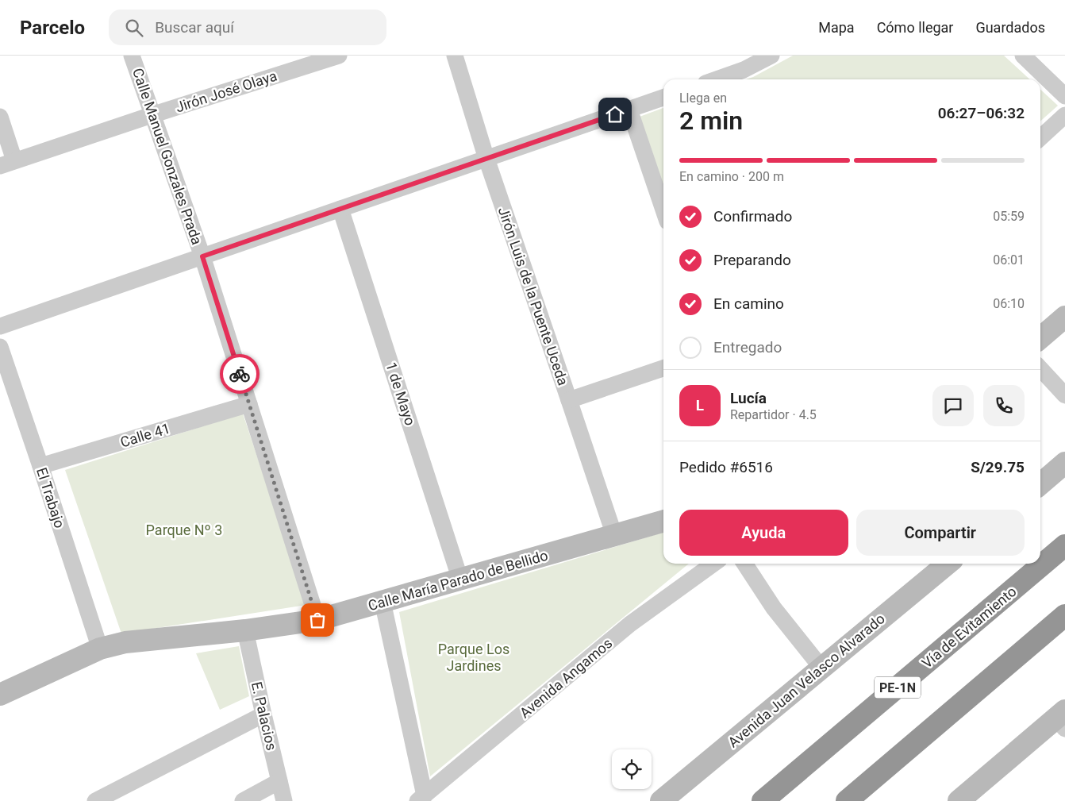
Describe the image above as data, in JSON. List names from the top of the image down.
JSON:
{
  "streets": {
    "highway": ["Vía de Evitamiento", "PE-1N"],
    "street": [
      "Jirón José Olaya",
      "Calle Manuel Gonzales Prada",
      "Jirón Luis de la Puente Uceda",
      "1 de Mayo",
      "Calle 41",
      "El Trabajo",
      "Calle María Parado de Bellido",
      "Avenida Angamos",
      "Avenida Juan Velasco Alvarado",
      "E. Palacios"
    ]
  },
  "crossings": [
    ["Jirón José Olaya", "Calle Manuel Gonzales Prada"],
    ["Calle Manuel Gonzales Prada", "Calle 41"],
    ["Calle Manuel Gonzales Prada", "Calle María Parado de Bellido"],
    ["Jirón Luis de la Puente Uceda", "Calle María Parado de Bellido"],
    ["1 de Mayo", "Calle María Parado de Bellido"],
    ["Calle 41", "El Trabajo"],
    ["El Trabajo", "Calle María Parado de Bellido"],
    ["Calle María Parado de Bellido", "E. Palacios"]
  ],
  "parks": ["Parque Nº 3", "Parque Los Jardines"],
  "page": {
    "header": "Parcelo",
    "search": "Buscar aquí",
    "nav": ["Mapa", "Cómo llegar", "Guardados"],
    "heading": ["2 min", "Llega en", "06:27–06:32"],
    "panel": [
      "Lucía",
      "Repartidor · 4.5",
      "Pedido #6516",
      "S/29.75"
    ],
    "bar": "En camino · 200 m",
    "list": [
      ["Confirmado", "05:59"],
      ["Preparando", "06:01"],
      ["En camino", "06:10"],
      "Entregado"
    ],
    "round": "L",
    "buttons": ["Ayuda", "Compartir"]
  }
}
